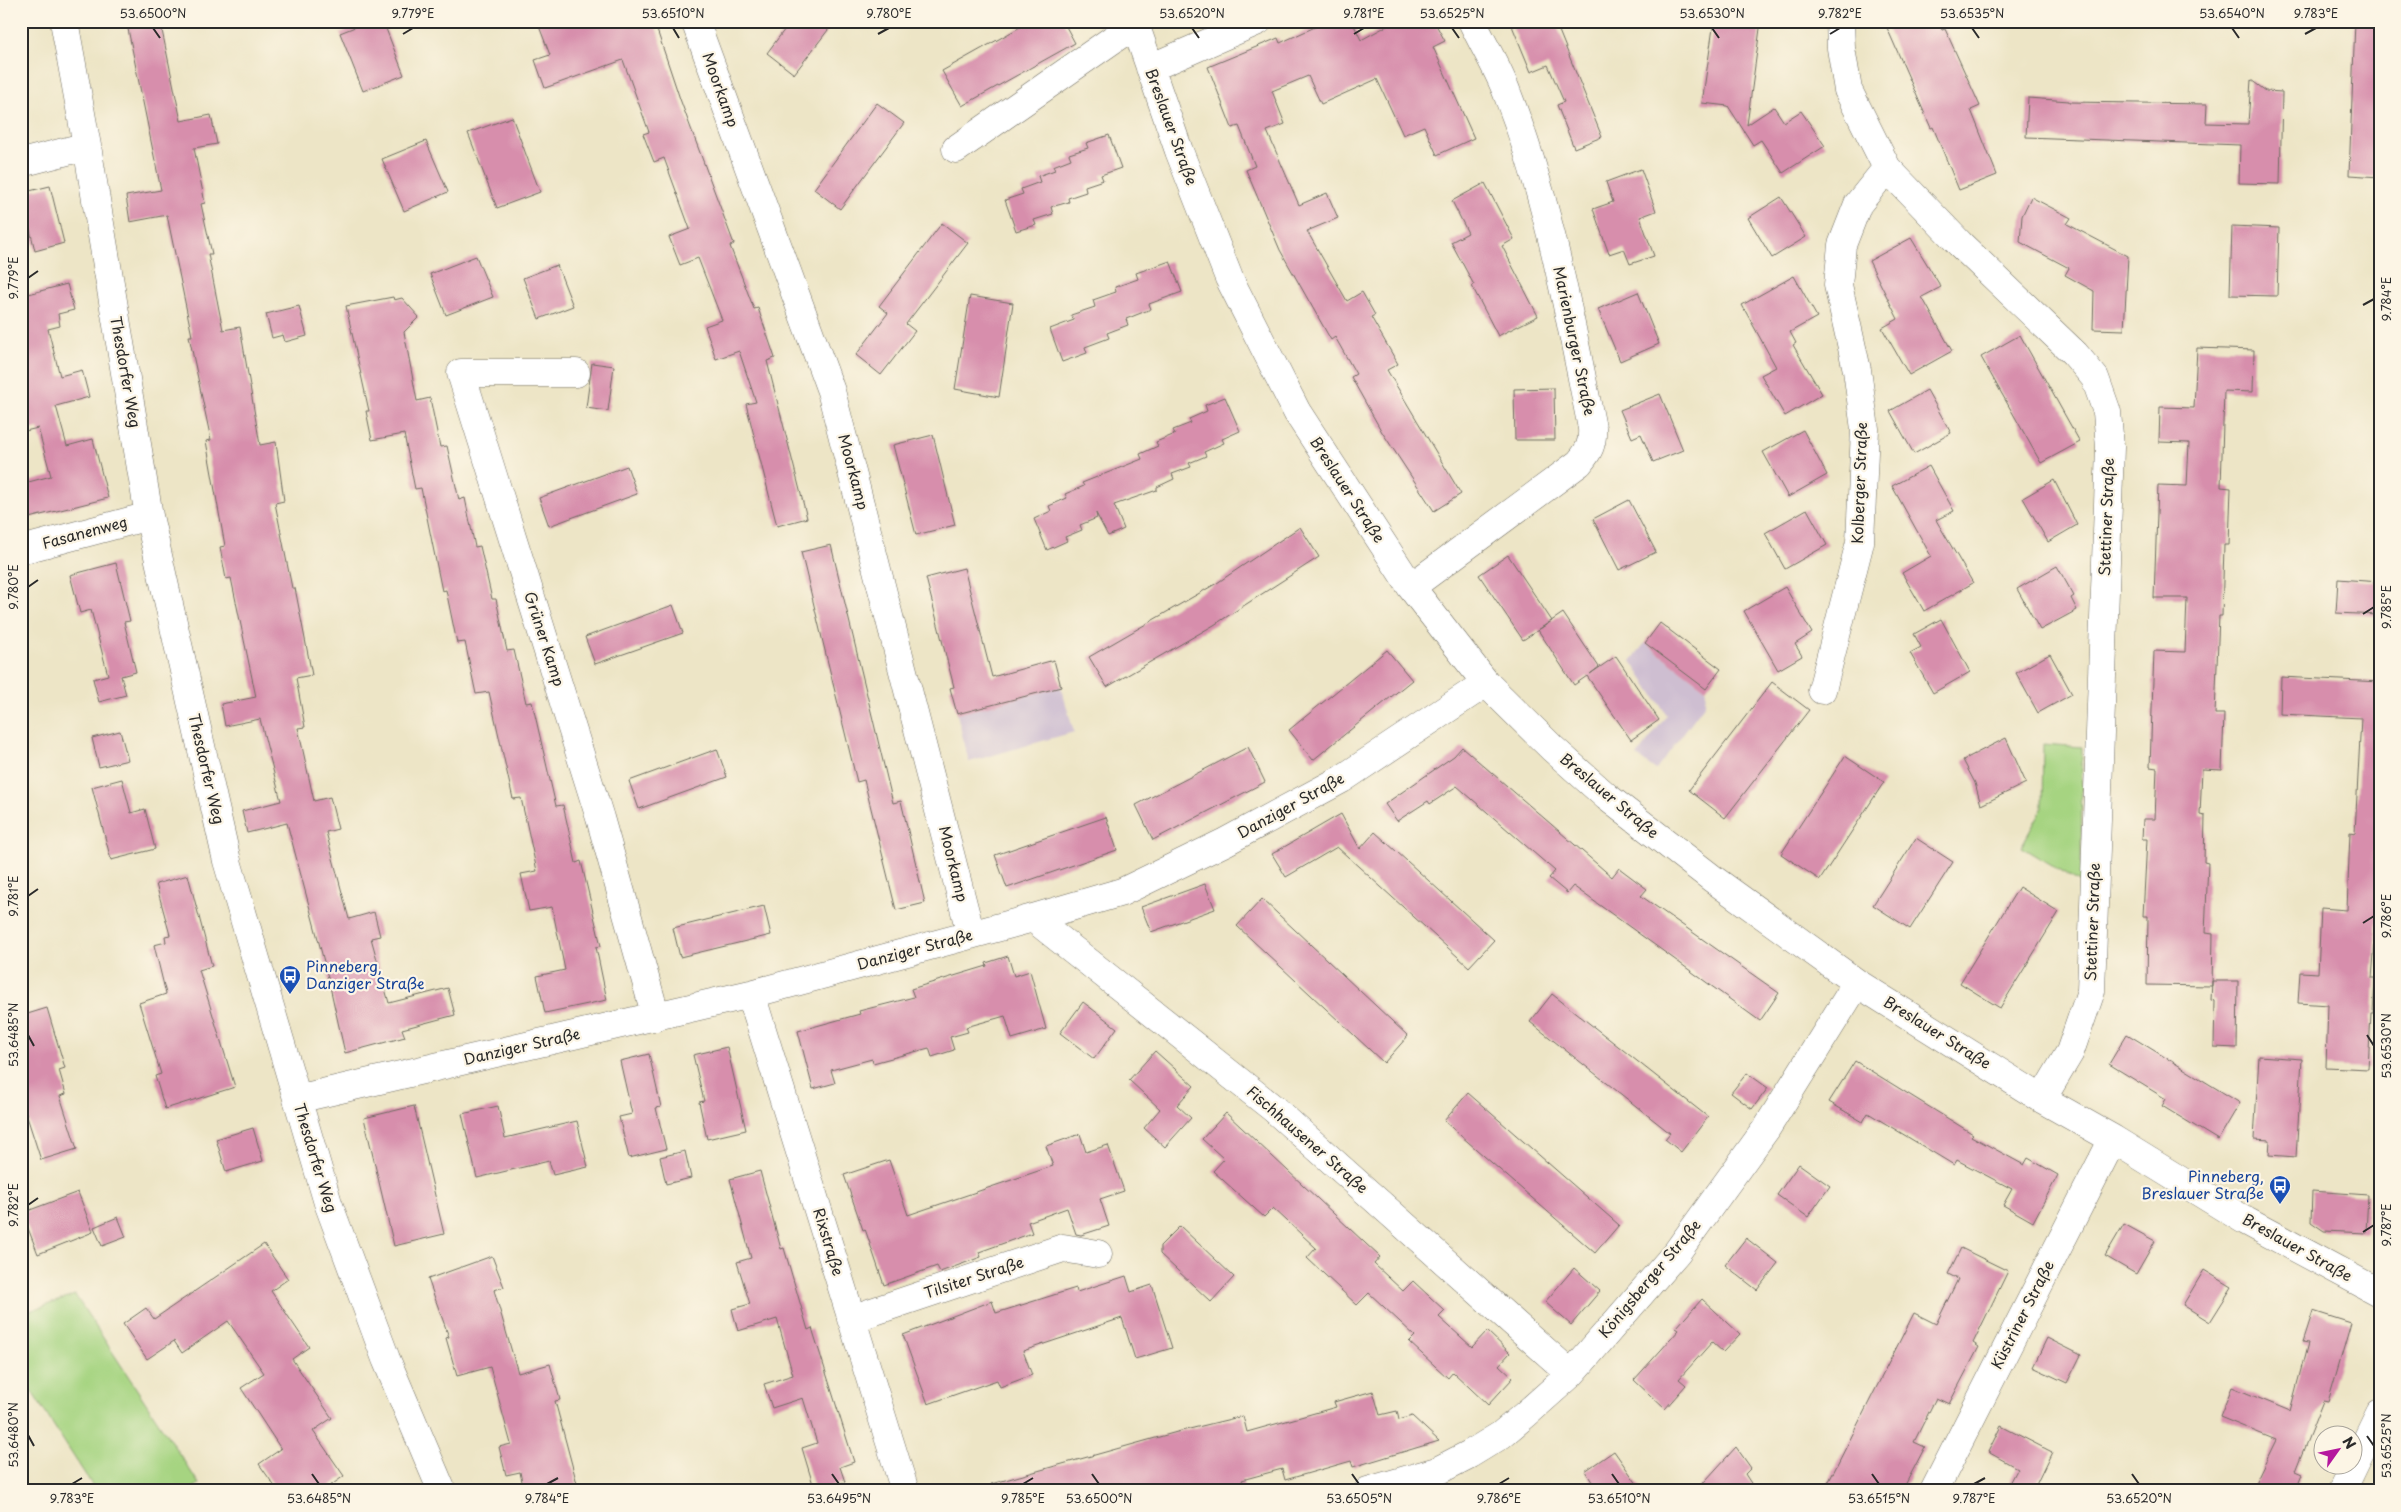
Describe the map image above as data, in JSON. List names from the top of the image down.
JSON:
{
  "streets": {
    "street": [
      "Moorkamp",
      "Breslauer Straße",
      "Marienburger Straße",
      "Thesdorfer Weg",
      "Kolberger Straße",
      "Stettiner Straße",
      "Fasanenweg",
      "Grüner Kamp",
      "Danziger Straße",
      "Fischhausener Straße",
      "Rixstraße",
      "Tilsiter Straße",
      "Königsberger Straße",
      "Küstriner Straße"
    ]
  },
  "crossings": [
    ["Moorkamp", "Danziger Straße"],
    ["Breslauer Straße", "Marienburger Straße"],
    ["Breslauer Straße", "Stettiner Straße"],
    ["Breslauer Straße", "Danziger Straße"],
    ["Breslauer Straße", "Königsberger Straße"],
    ["Breslauer Straße", "Küstriner Straße"],
    ["Thesdorfer Weg", "Fasanenweg"],
    ["Thesdorfer Weg", "Danziger Straße"],
    ["Kolberger Straße", "Stettiner Straße"],
    ["Grüner Kamp", "Danziger Straße"],
    ["Danziger Straße", "Fischhausener Straße"],
    ["Danziger Straße", "Rixstraße"],
    ["Fischhausener Straße", "Königsberger Straße"],
    ["Rixstraße", "Tilsiter Straße"]
  ],
  "places": {
    "bus stop": ["Pinneberg, Danziger Straße", "Pinneberg, Breslauer Straße"]
  },
  "north": "top right",
  "coordinates": [
    "53.6500°N",
    "9.779°E",
    "53.6510°N",
    "9.780°E",
    "53.6520°N",
    "9.781°E",
    "53.6525°N",
    "53.6530°N",
    "9.782°E",
    "53.6535°N",
    "53.6540°N",
    "9.783°E",
    "9.784°E",
    "9.785°E",
    "9.786°E",
    "53.6485°N",
    "9.787°E",
    "53.6480°N",
    "53.6495°N",
    "53.6505°N",
    "53.6515°N"
  ]
}
